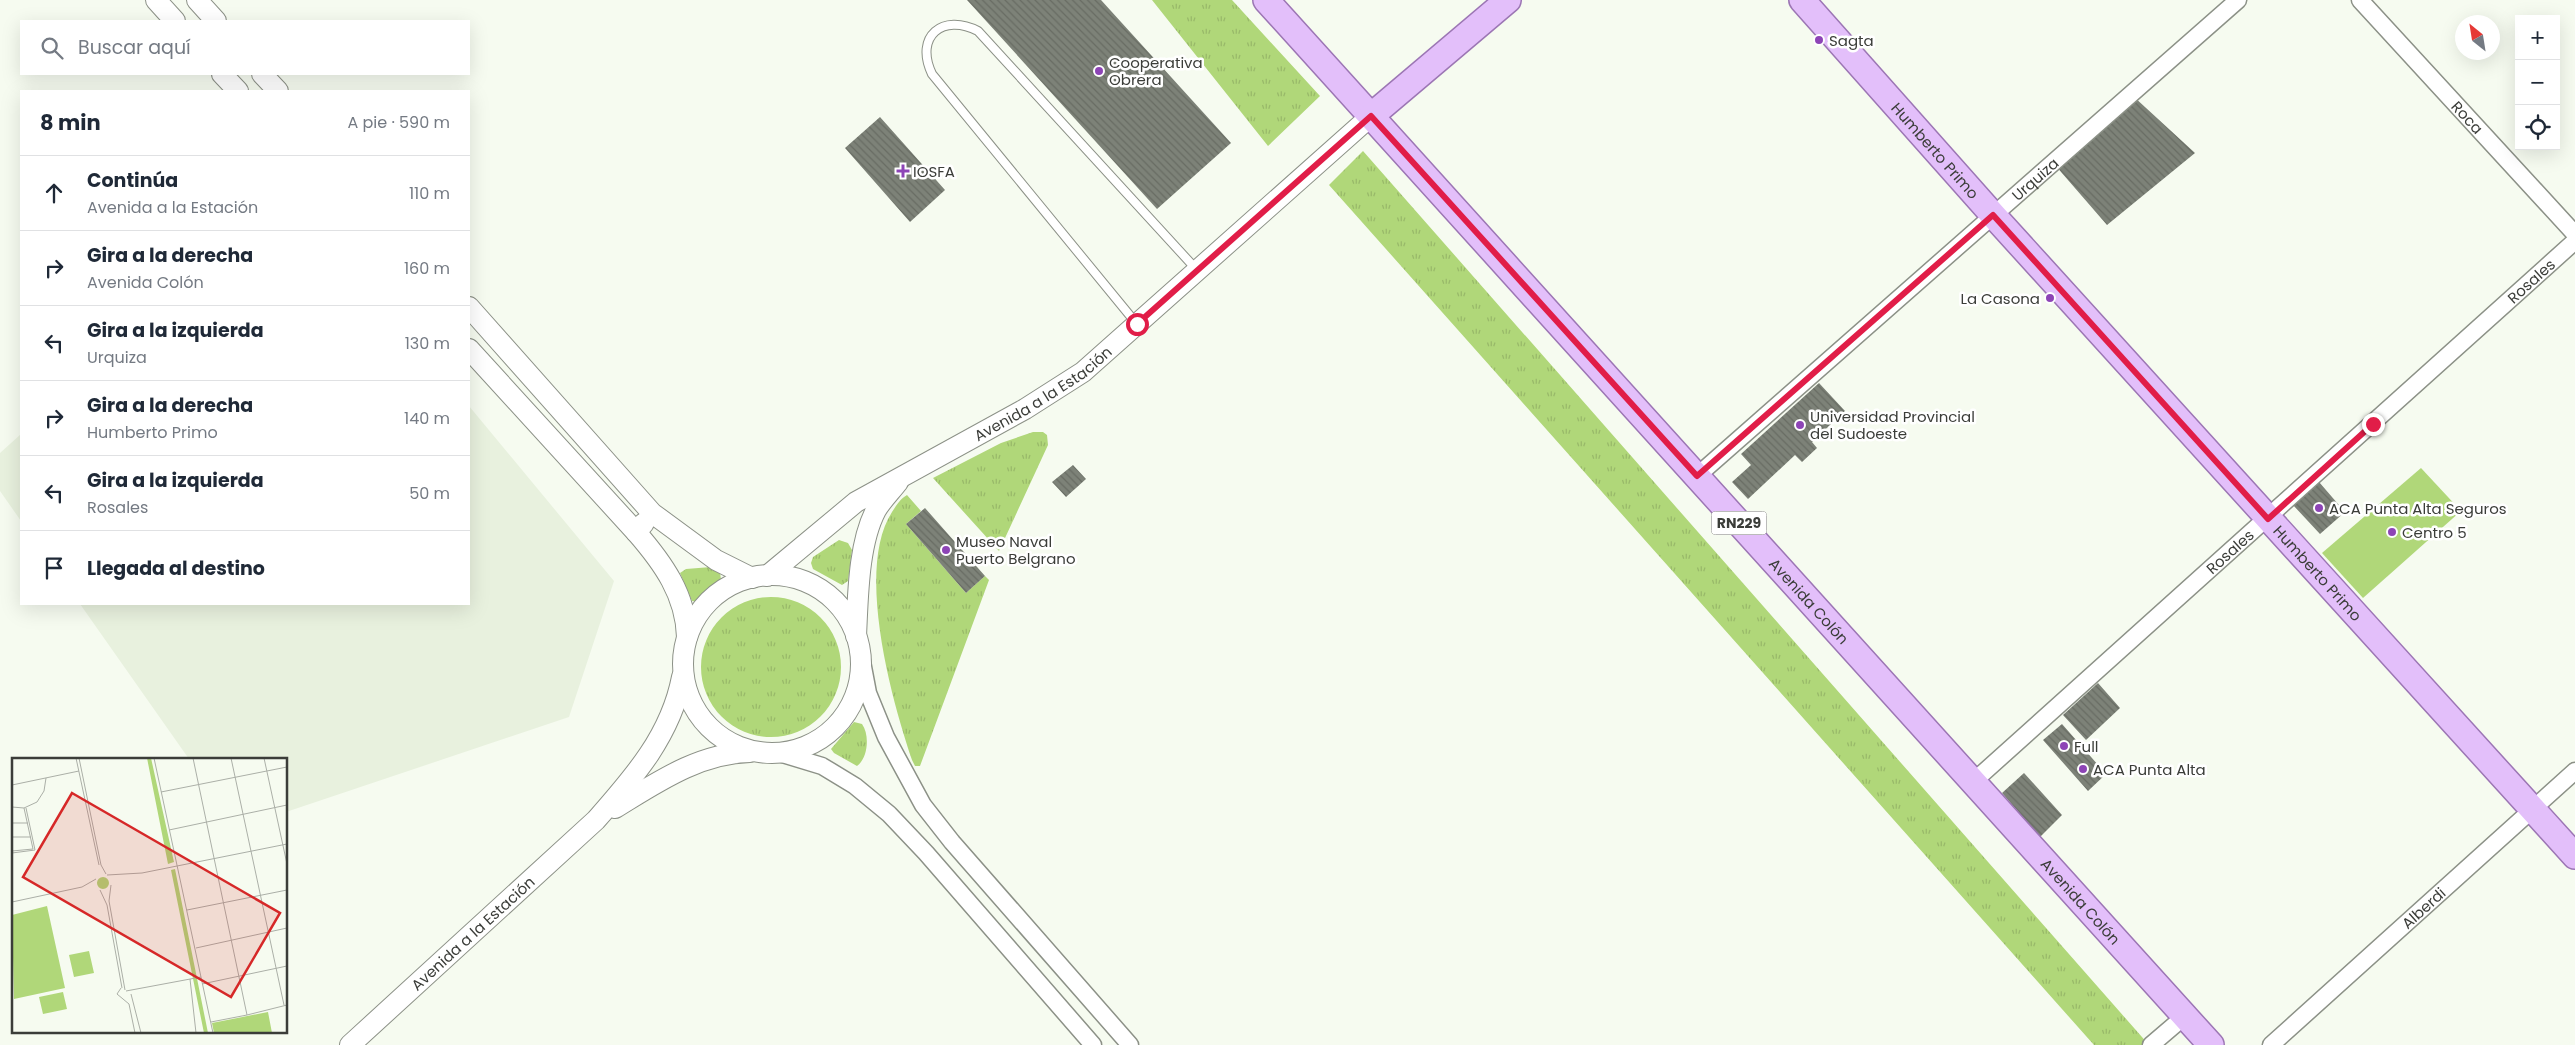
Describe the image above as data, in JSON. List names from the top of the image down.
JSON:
{
  "streets": {
    "main road": ["Humberto Primo", "RN229", "Avenida Colón"],
    "street": [
      "Roca",
      "Urquiza",
      "Rosales",
      "Avenida a la Estación",
      "Alberdi"
    ]
  },
  "crossings": [
    ["Humberto Primo", "Urquiza"],
    ["Humberto Primo", "Rosales"],
    ["Humberto Primo", "Alberdi"],
    ["Urquiza", "Avenida Colón"],
    ["Rosales", "Avenida Colón"],
    ["Avenida a la Estación", "Avenida Colón"]
  ],
  "places": {
    "other": [
      "Sagta",
      "Cooperativa Obrera",
      "La Casona",
      "Universidad Provincial del Sudoeste",
      "ACA Punta Alta Seguros",
      "Centro 5",
      "Museo Naval Puerto Belgrano",
      "Full",
      "ACA Punta Alta"
    ],
    "health": ["IOSFA"]
  },
  "north": "top left",
  "page": {
    "map_buttons": ["+", "−"],
    "search": "Buscar aquí",
    "heading": ["8 min", "A pie · 590 m"],
    "list": [
      ["Continúa", "Avenida a la Estación", "110 m"],
      ["Gira a la derecha", "Avenida Colón", "160 m"],
      ["Gira a la izquierda", "Urquiza", "130 m"],
      ["Gira a la derecha", "Humberto Primo", "140 m"],
      ["Gira a la izquierda", "Rosales", "50 m"],
      "Llegada al destino"
    ]
  }
}
